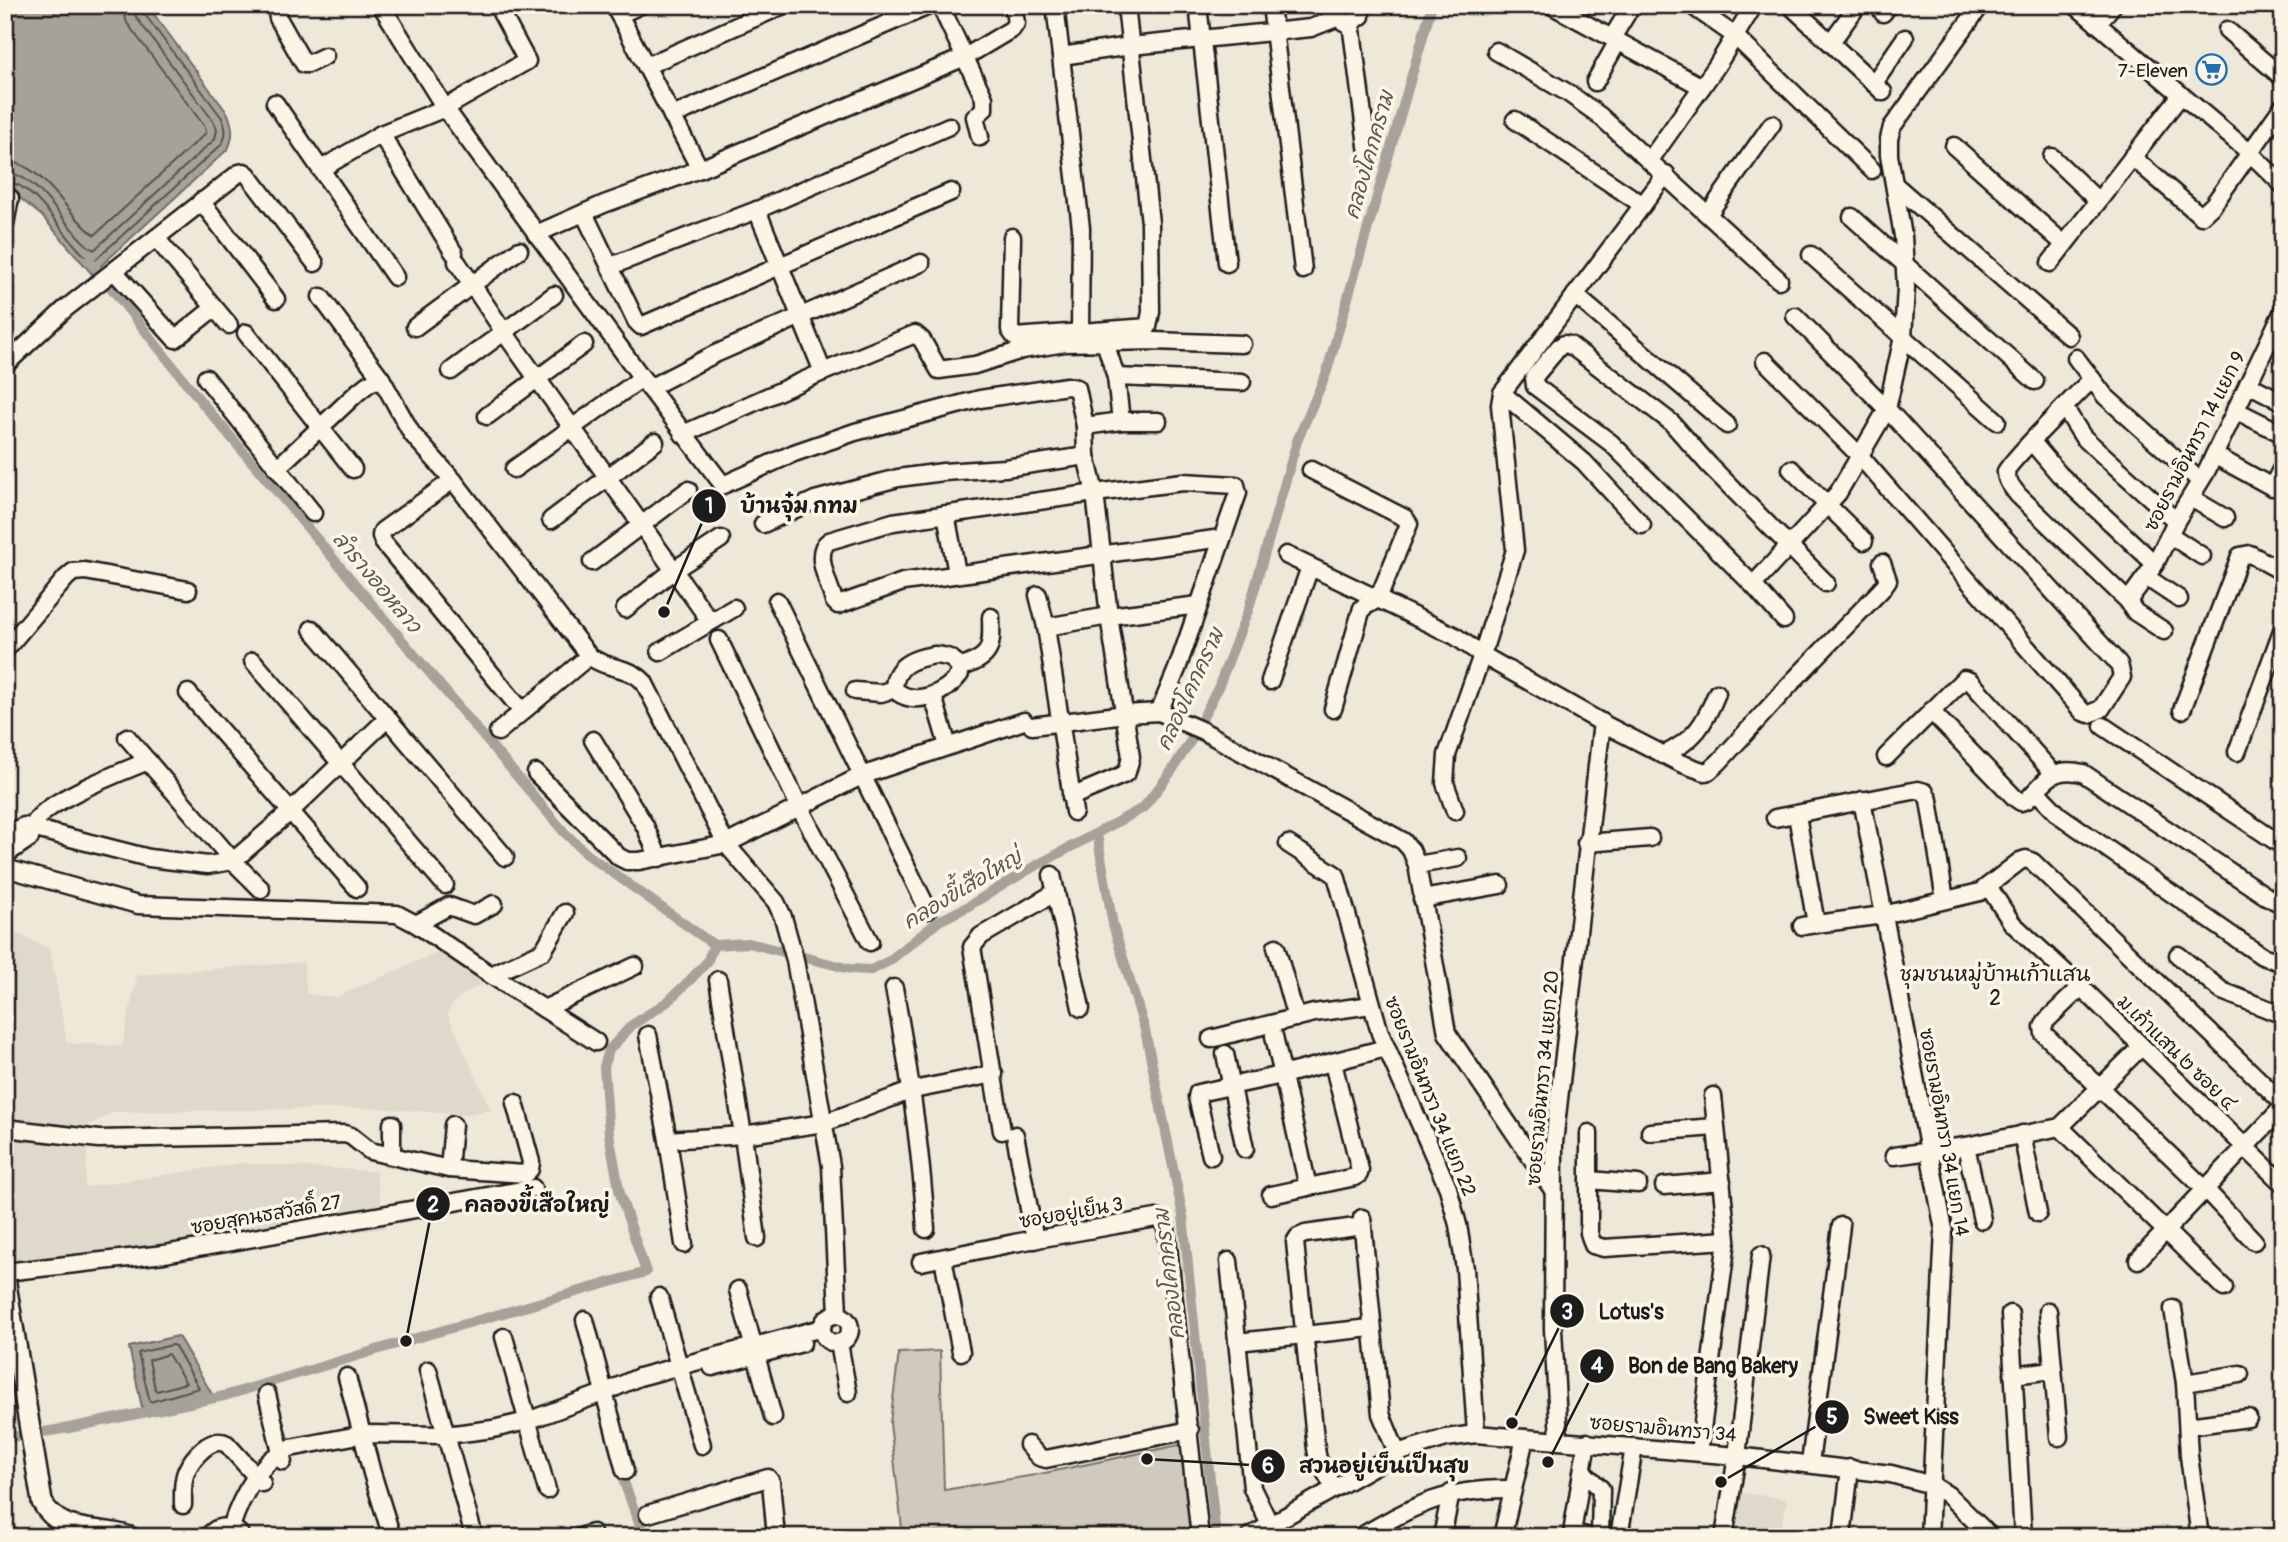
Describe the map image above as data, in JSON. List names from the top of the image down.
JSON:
{
  "streets": {
    "street": [
      "ซอยรามอินทรา 14 แยก 9",
      "ม.เก้าแสน ๒ ซอย ๔",
      "ซอยรามอินทรา 34 แยก 20",
      "ซอยรามอินทรา 34 แยก 22",
      "ซอยรามอินทรา 34 แยก 14",
      "ซอยอยู่เย็น 3",
      "ซอยสุคนธสวัสดิ์ 27",
      "ซอยรามอินทรา 34"
    ]
  },
  "crossings": [
    ["ซอยรามอินทรา 34 แยก 20", "ซอยรามอินทรา 34"],
    ["ซอยรามอินทรา 34 แยก 22", "ซอยรามอินทรา 34"],
    ["ซอยรามอินทรา 34 แยก 14", "ซอยรามอินทรา 34"]
  ],
  "districts": ["ชุมชนหมู่บ้านเก้าแสน 2"],
  "water": ["คลองโคกคราม", "ลำรางออหลาว", "คลองขี้เสือใหญ่"],
  "places": {
    "supermarket": ["7-Eleven"],
    "other": [
      "บ้านจุ๋ม กทม",
      "คลองขี้เสือใหญ่",
      "Lotus's",
      "สวนอยู่เย็นเป็นสุข",
      "Bon de Bang Bakery",
      "Sweet Kiss"
    ]
  }
}
